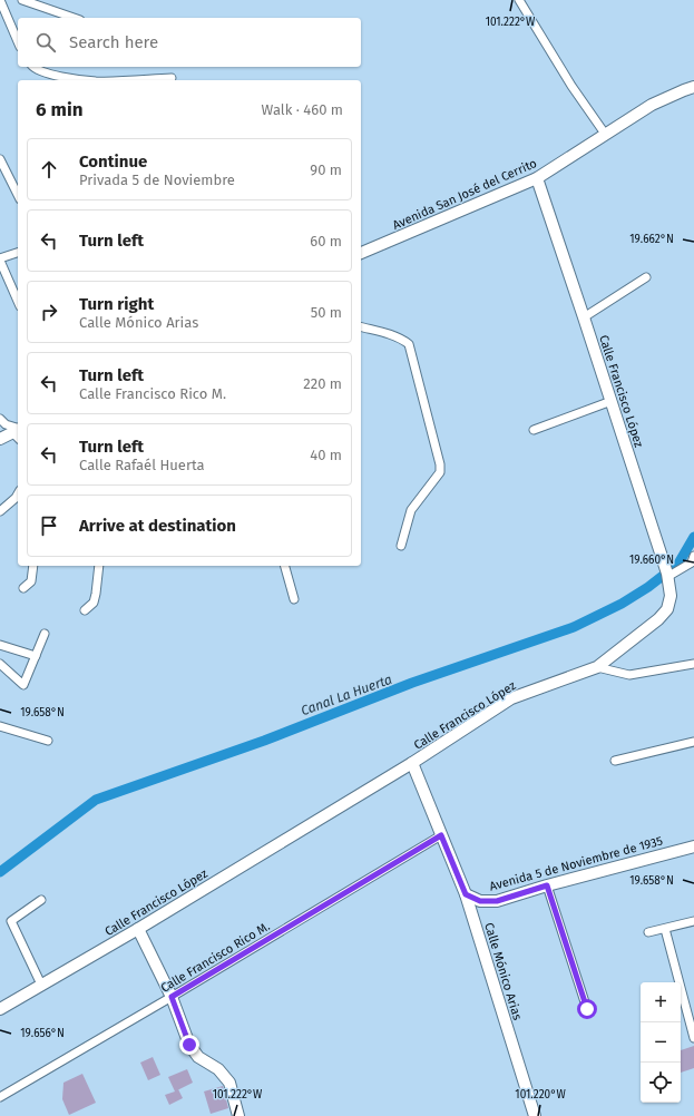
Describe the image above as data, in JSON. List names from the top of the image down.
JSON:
{
  "streets": {
    "street": [
      "Avenida San José del Cerrito",
      "Calle Francisco López",
      "Avenida 5 de Noviembre de 1935",
      "Calle Francisco Rico M.",
      "Calle Mónico Arias"
    ]
  },
  "crossings": [
    ["Avenida San José del Cerrito", "Calle Francisco López"],
    ["Calle Francisco López", "Calle Mónico Arias"],
    ["Avenida 5 de Noviembre de 1935", "Calle Mónico Arias"],
    ["Calle Francisco Rico M.", "Calle Mónico Arias"]
  ],
  "water": ["Canal La Huerta"],
  "page": {
    "search": "Search here",
    "heading": ["6 min", "Walk · 460 m"],
    "list": [
      ["Continue", "Privada 5 de Noviembre", "90 m"],
      ["Turn left", "60 m"],
      ["Turn right", "Calle Mónico Arias", "50 m"],
      ["Turn left", "Calle Francisco Rico M.", "220 m"],
      ["Turn left", "Calle Rafaél Huerta", "40 m"],
      "Arrive at destination"
    ],
    "map_buttons": ["+", "−"]
  },
  "coordinates": [
    "101.222°W",
    "19.662°N",
    "19.660°N",
    "19.658°N",
    "19.656°N",
    "101.220°W"
  ]
}
